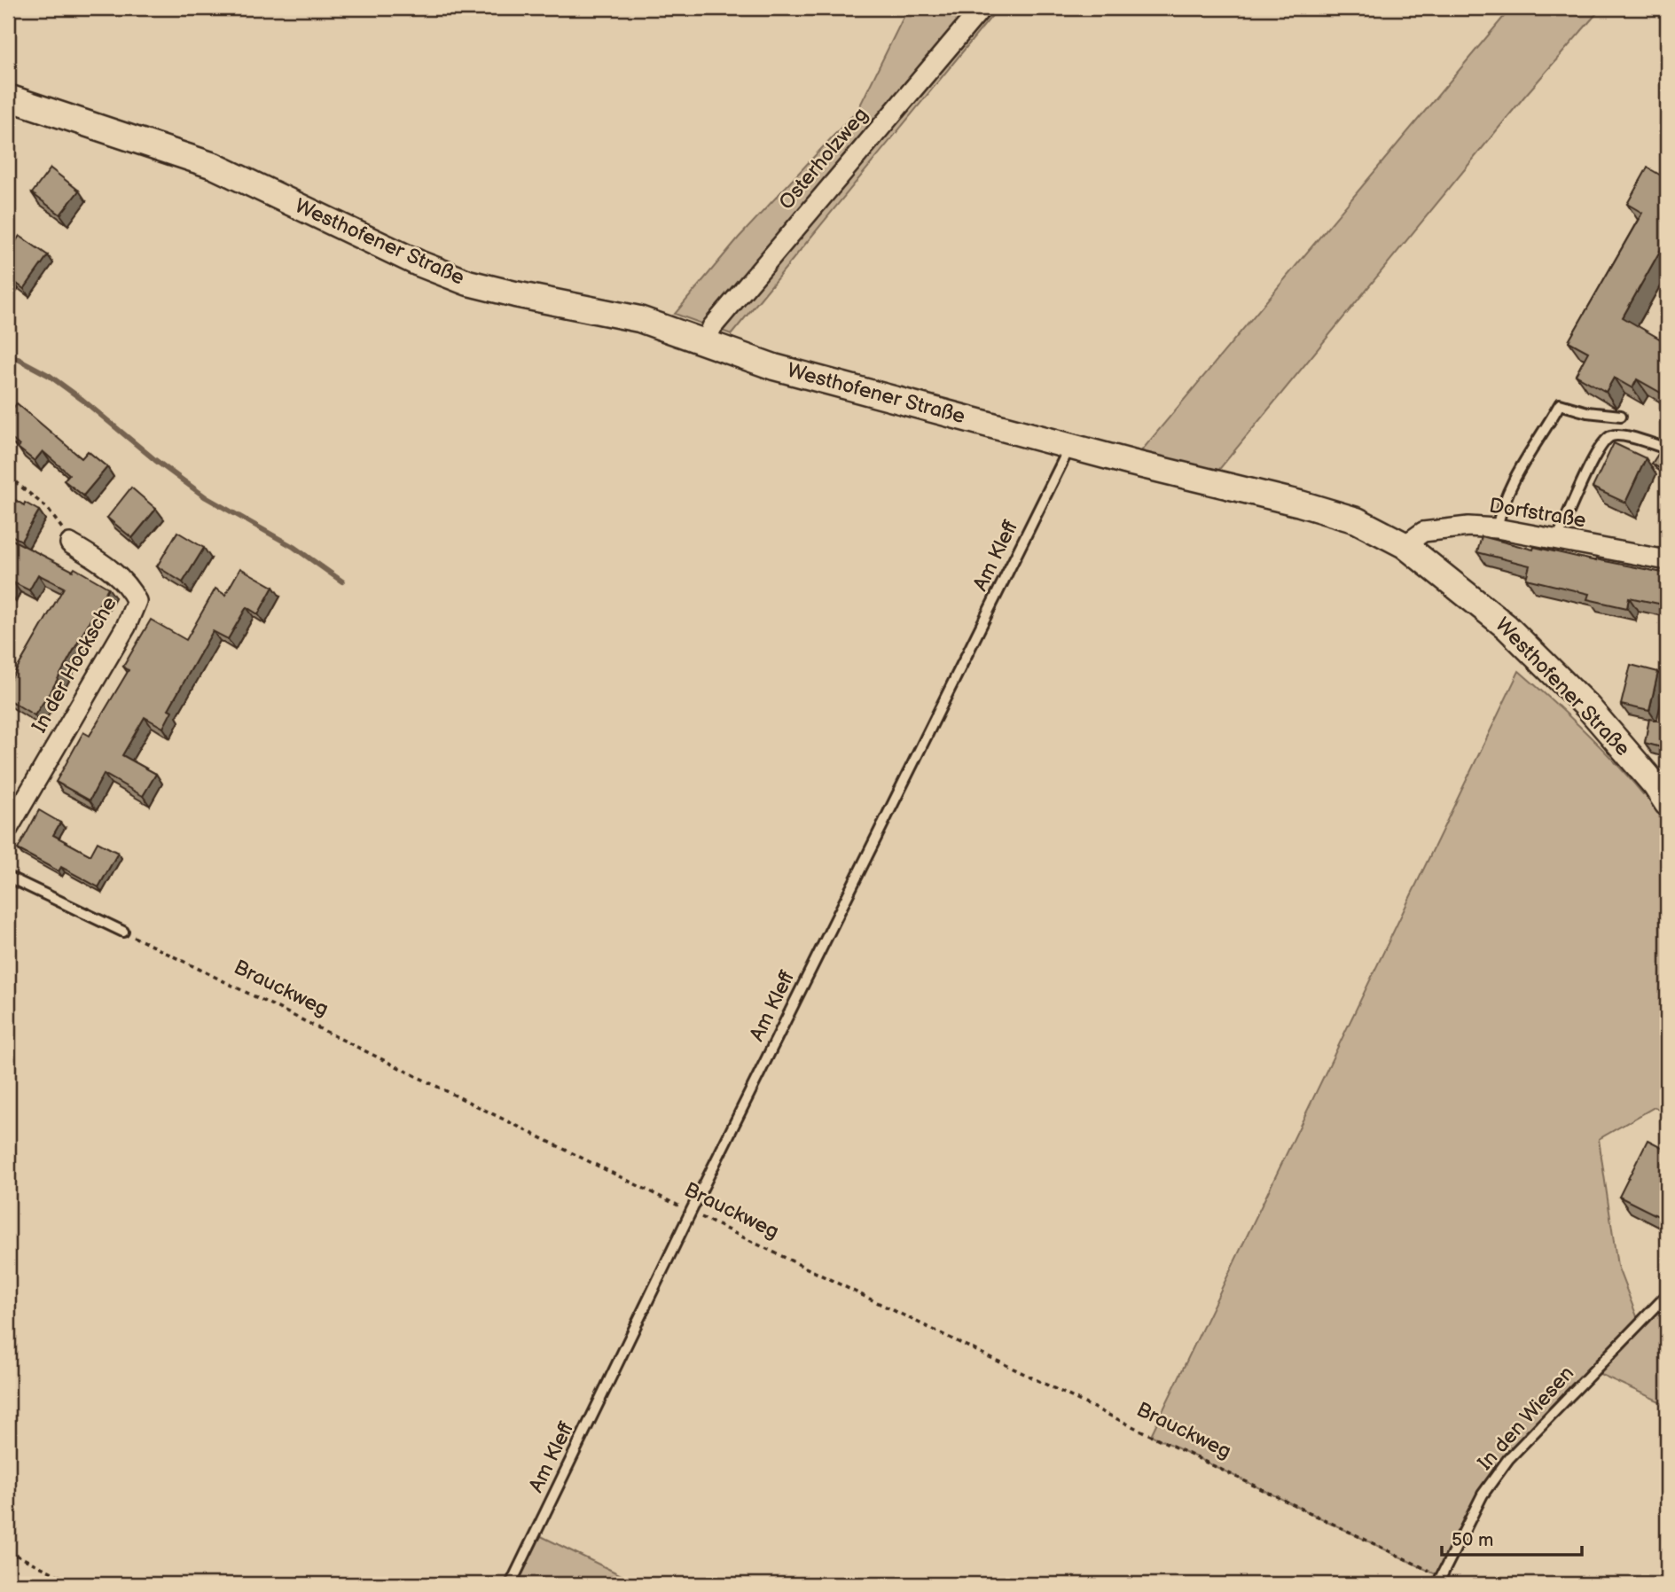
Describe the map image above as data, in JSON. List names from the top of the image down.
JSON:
{
  "streets": {
    "street": [
      "Osterholzweg",
      "Westhofener Straße",
      "Dorfstraße",
      "In der Hocksche"
    ],
    "lane": ["Am Kleff", "In den Wiesen"],
    "path": ["Brauckweg"]
  },
  "crossings": [
    ["Osterholzweg", "Westhofener Straße"],
    ["Westhofener Straße", "Dorfstraße"],
    ["Westhofener Straße", "Am Kleff"],
    ["Am Kleff", "Brauckweg"],
    ["Brauckweg", "In den Wiesen"]
  ],
  "scale_bar": "50 m"
}
